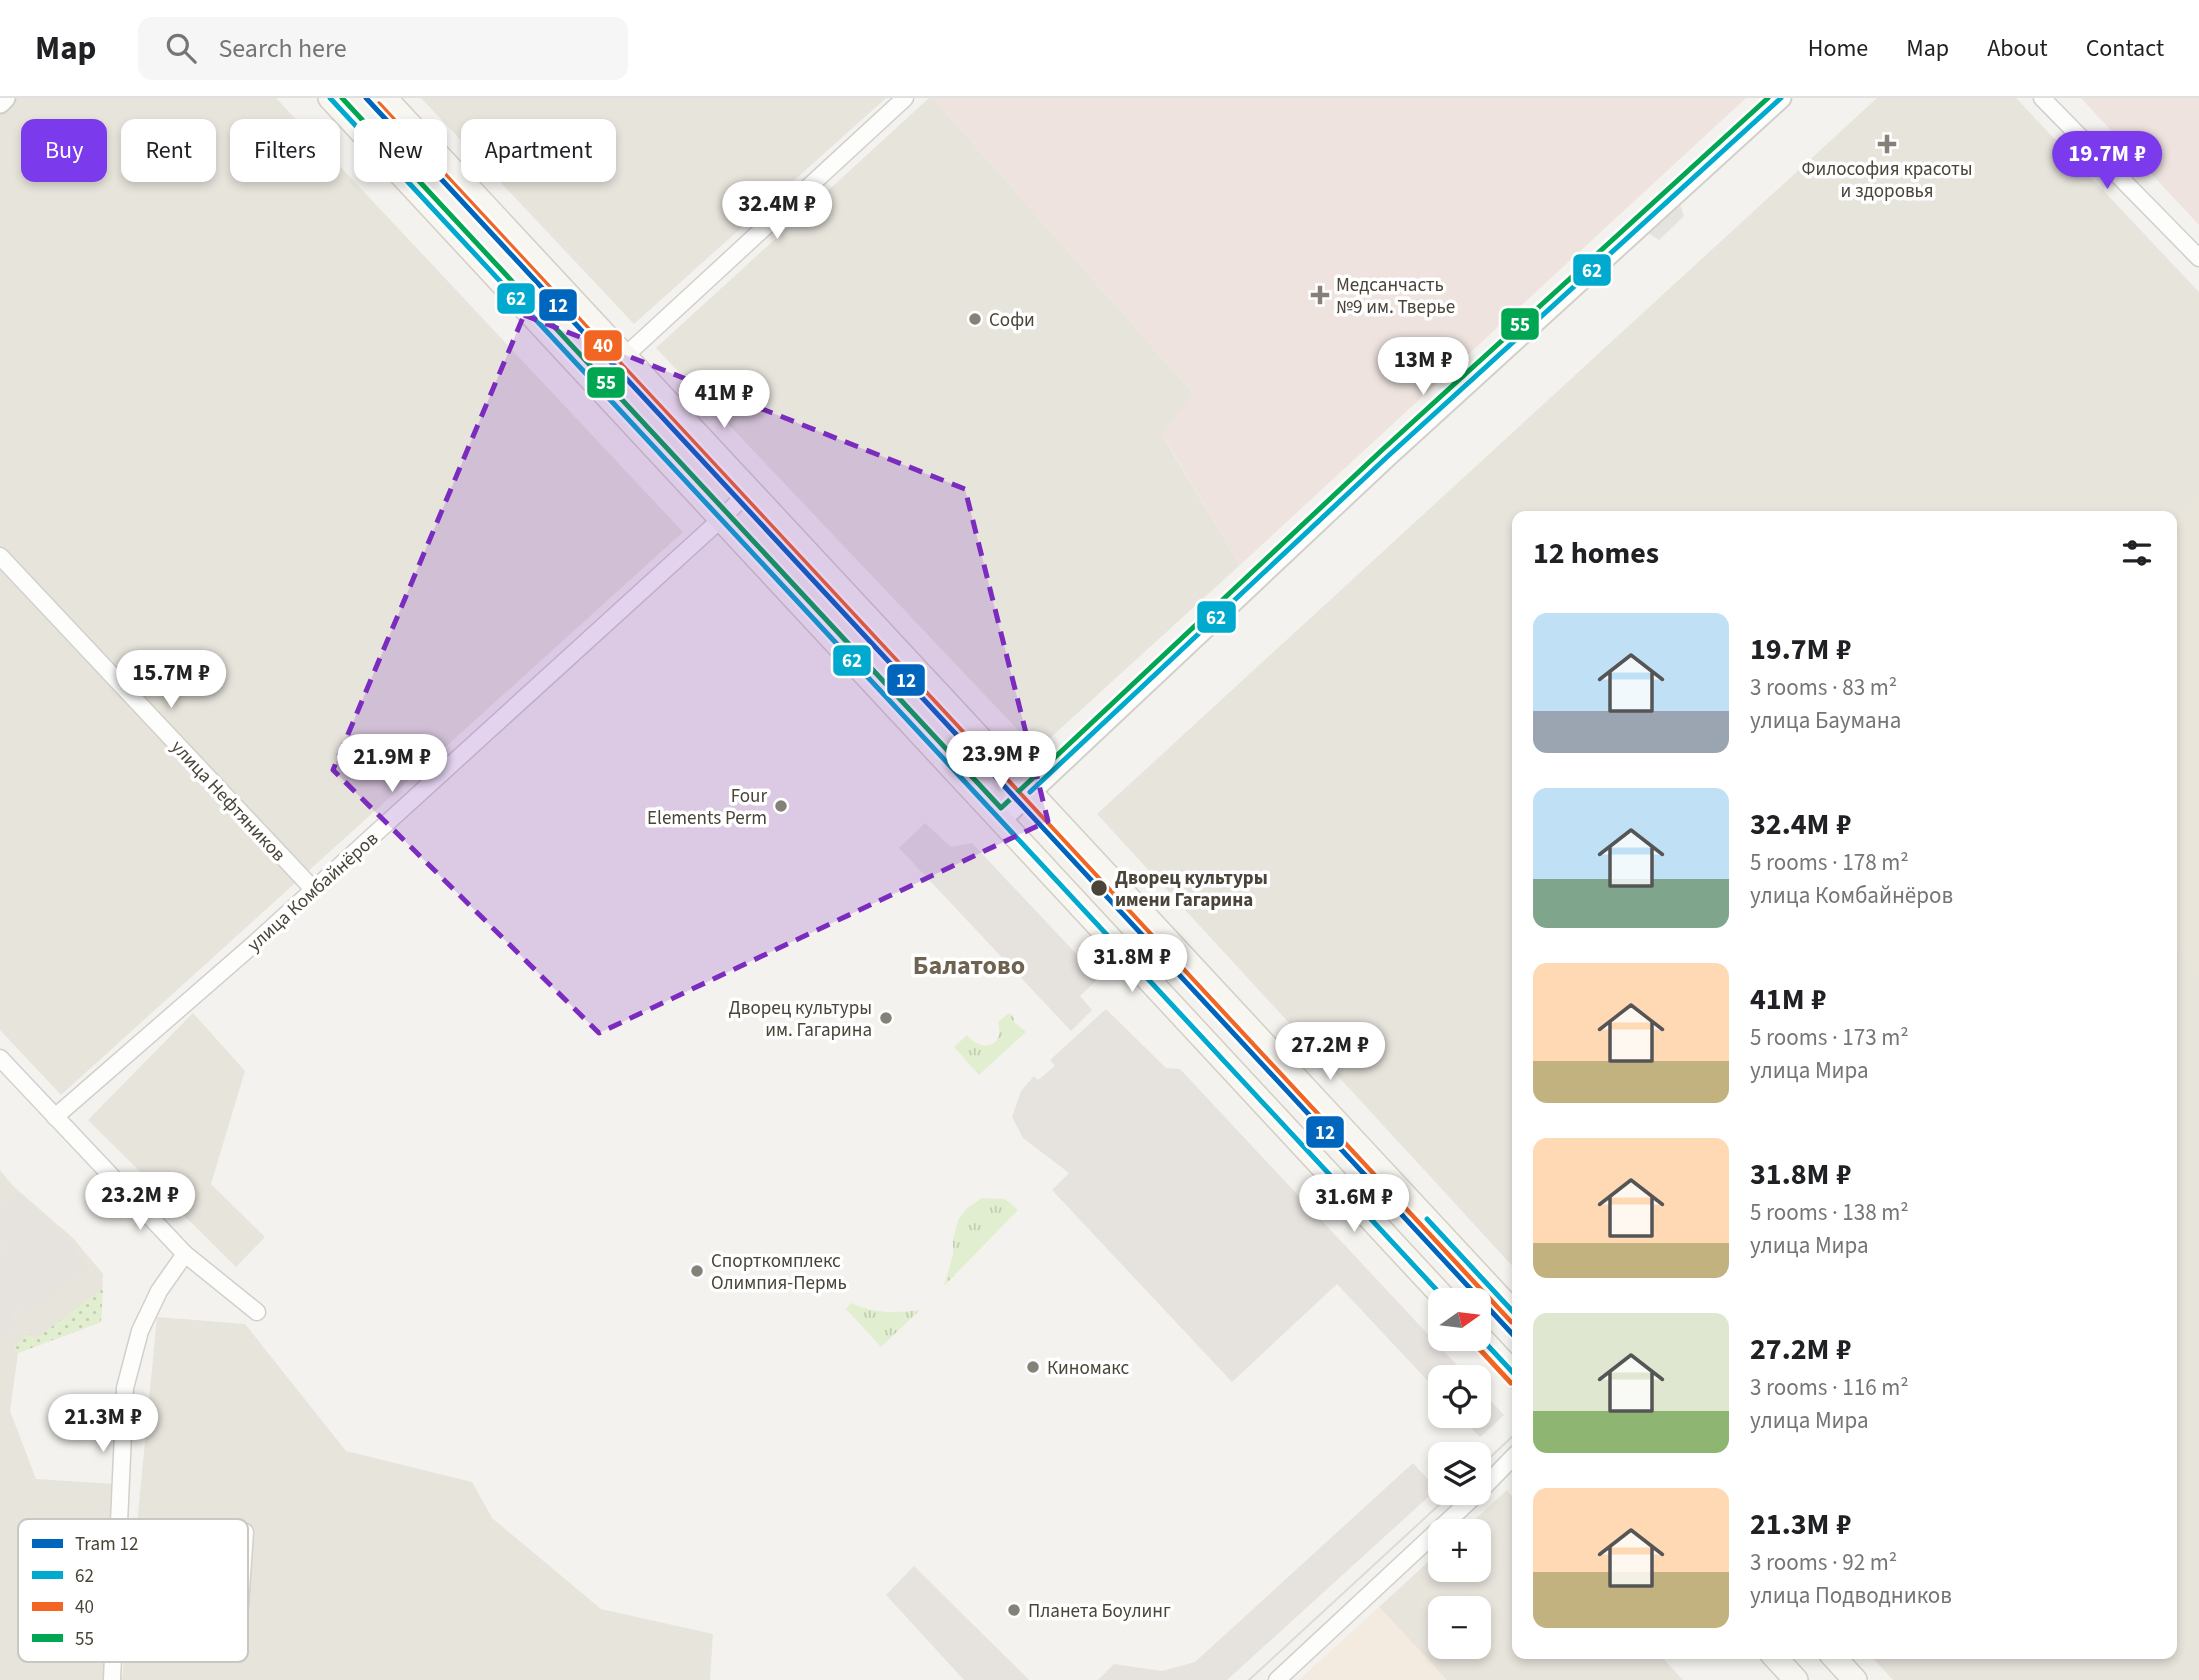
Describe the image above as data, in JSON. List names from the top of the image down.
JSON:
{
  "streets": {
    "street": ["улица Нефтяников", "улица Комбайнёров"]
  },
  "crossings": [
    ["улица Нефтяников", "улица Комбайнёров"]
  ],
  "districts": ["Балатово"],
  "places": {
    "health": ["Философия красоты и здоровья", "Медсанчасть №9 им. Тверье"],
    "other": [
      "Софи",
      "Four Elements Perm",
      "Дворец культуры имени Гагарина",
      "Дворец культуры им. Гагарина",
      "Спорткомплекс Олимпия-Пермь",
      "Киномакс",
      "Планета Боулинг"
    ]
  },
  "lines": [
    "tram line 12",
    "transit line 62",
    "transit line 55",
    "transit line 40"
  ],
  "legend": [
    "Tram 12",
    "62",
    "40",
    "55"
  ],
  "north": "right",
  "page": {
    "header": "Map",
    "search": "Search here",
    "nav": [
      "Home",
      "Map",
      "About",
      "Contact"
    ],
    "chip": [
      "Buy",
      "Rent",
      "Filters",
      "New",
      "Apartment"
    ],
    "price": [
      "19.7M ₽",
      "32.4M ₽",
      "13M ₽",
      "41M ₽",
      "15.7M ₽",
      "23.9M ₽",
      "21.9M ₽",
      "31.8M ₽",
      "27.2M ₽",
      "23.2M ₽",
      "31.6M ₽",
      "21.3M ₽"
    ],
    "heading": "12 homes",
    "list": [
      {
        "name": "19.7M ₽",
        "note": "3 rooms · 83 m² · улица Баумана"
      },
      {
        "name": "32.4M ₽",
        "note": "5 rooms · 178 m² · улица Комбайнёров"
      },
      {
        "name": "41M ₽",
        "note": "5 rooms · 173 m² · улица Мира"
      },
      {
        "name": "31.8M ₽",
        "note": "5 rooms · 138 m² · улица Мира"
      },
      {
        "name": "27.2M ₽",
        "note": "3 rooms · 116 m² · улица Мира"
      },
      {
        "name": "21.3M ₽",
        "note": "3 rooms · 92 m² · улица Подводников"
      }
    ],
    "map_buttons": ["+", "−"]
  }
}
